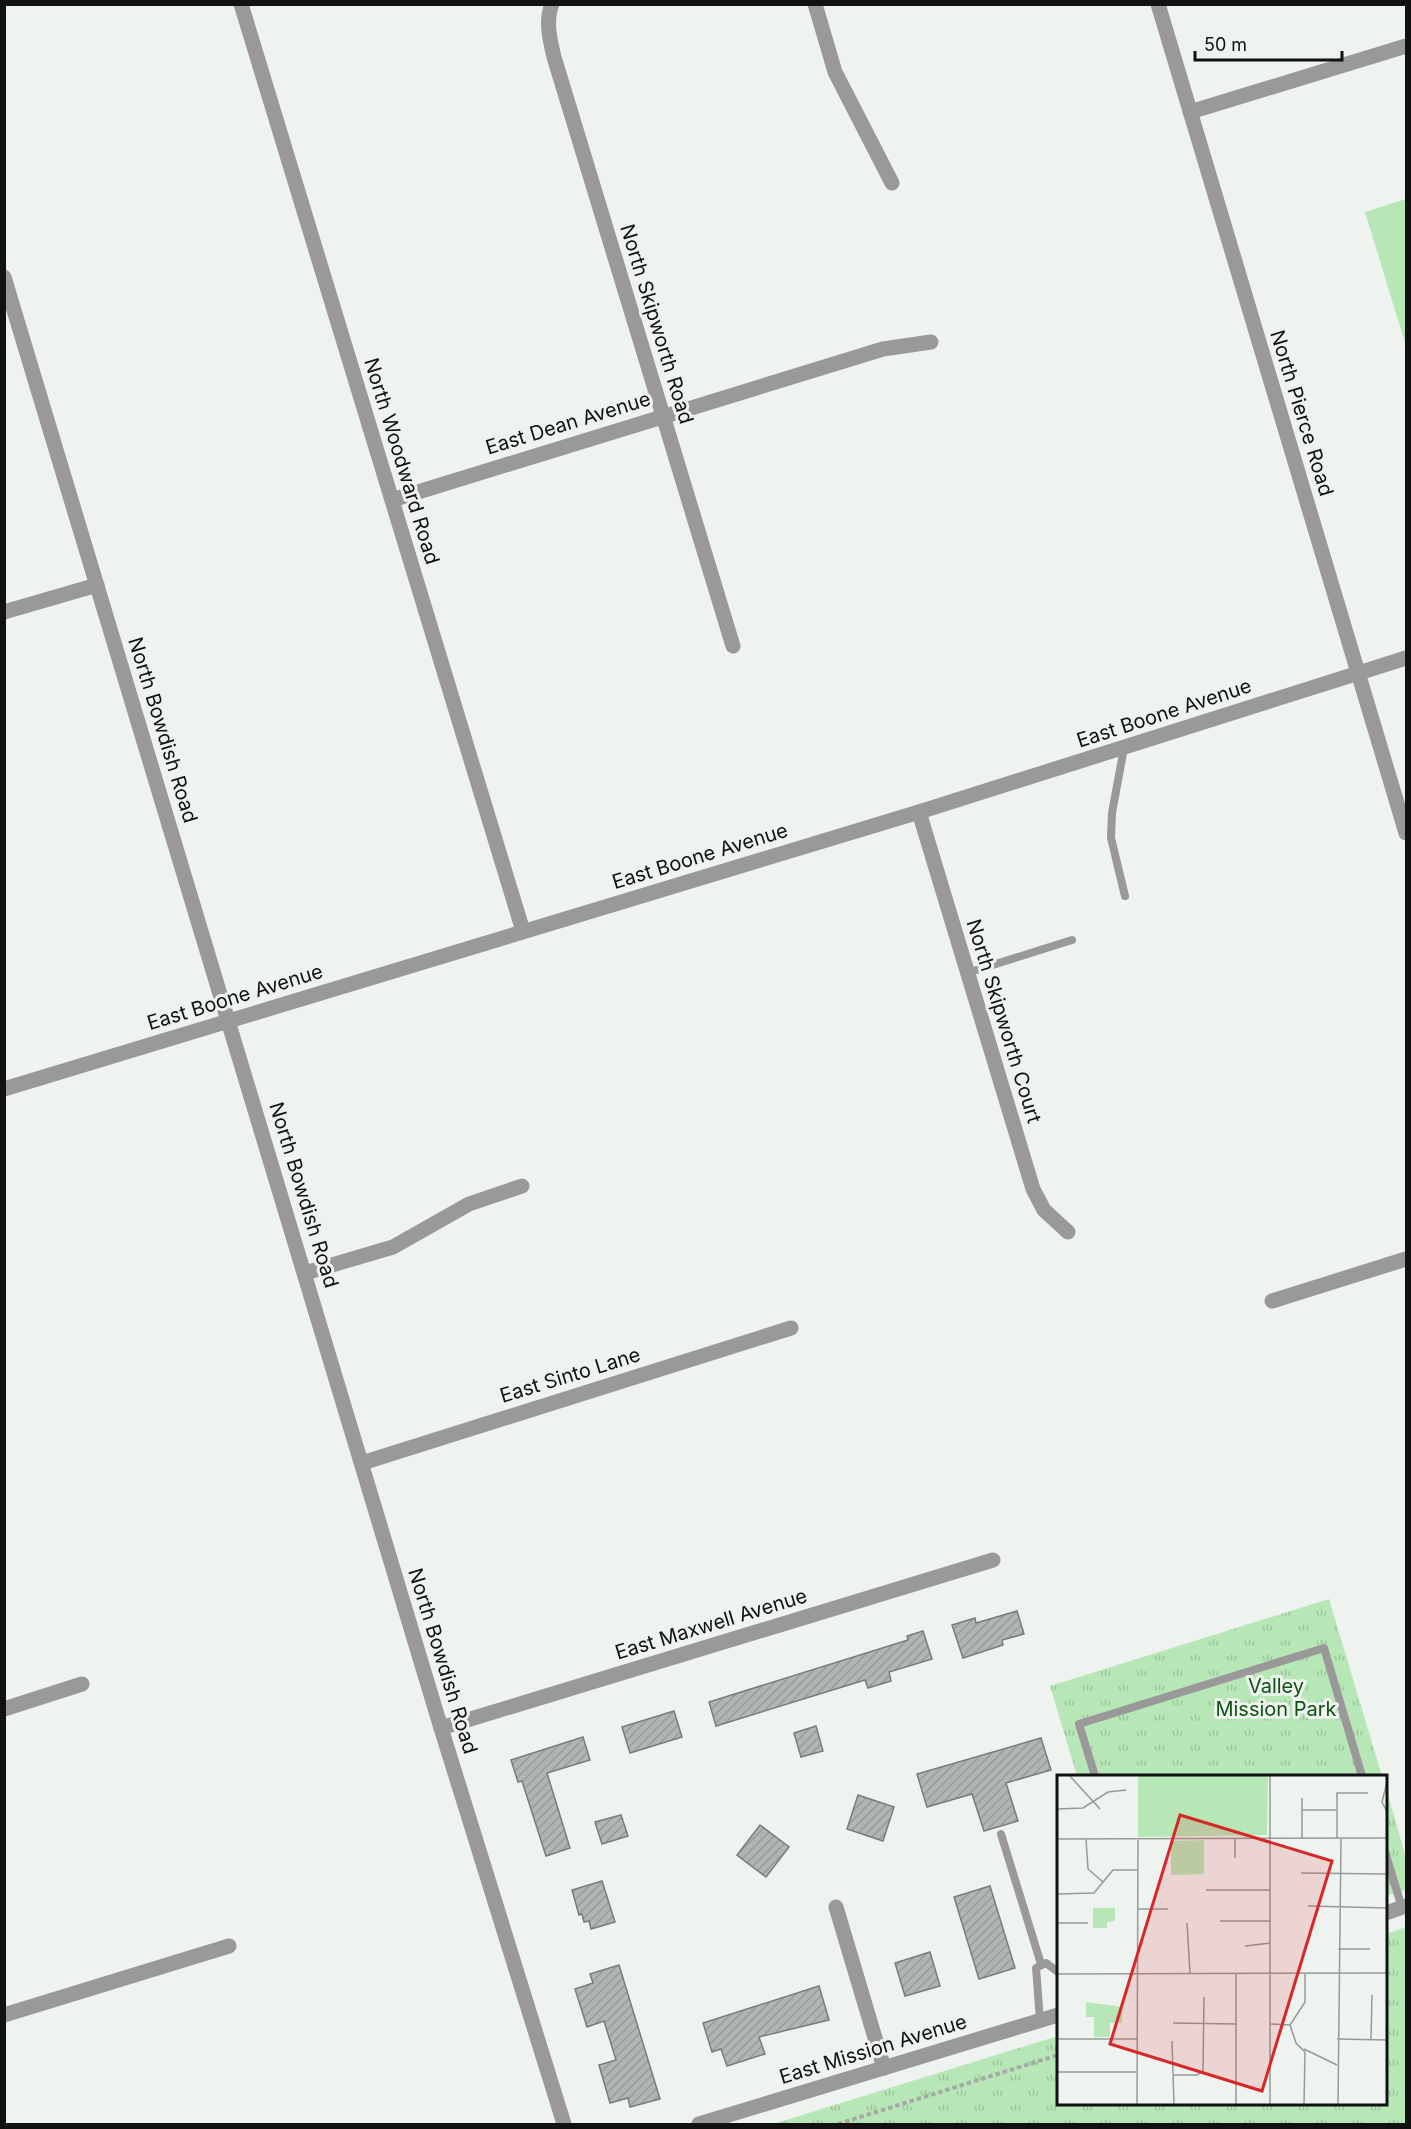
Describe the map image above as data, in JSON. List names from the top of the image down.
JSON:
{
  "streets": {
    "street": [
      "North Skipworth Road",
      "North Pierce Road",
      "East Dean Avenue",
      "North Woodward Road",
      "East Boone Avenue",
      "North Bowdish Road",
      "North Skipworth Court",
      "East Sinto Lane",
      "East Maxwell Avenue",
      "East Mission Avenue"
    ]
  },
  "crossings": [
    ["North Skipworth Road", "East Dean Avenue"],
    ["North Pierce Road", "East Boone Avenue"],
    ["East Dean Avenue", "North Woodward Road"],
    ["North Woodward Road", "East Boone Avenue"],
    ["East Boone Avenue", "North Bowdish Road"],
    ["East Boone Avenue", "North Skipworth Court"],
    ["North Bowdish Road", "East Sinto Lane"],
    ["North Bowdish Road", "East Maxwell Avenue"]
  ],
  "parks": ["Valley Mission Park"],
  "scale_bar": "50 m"
}
